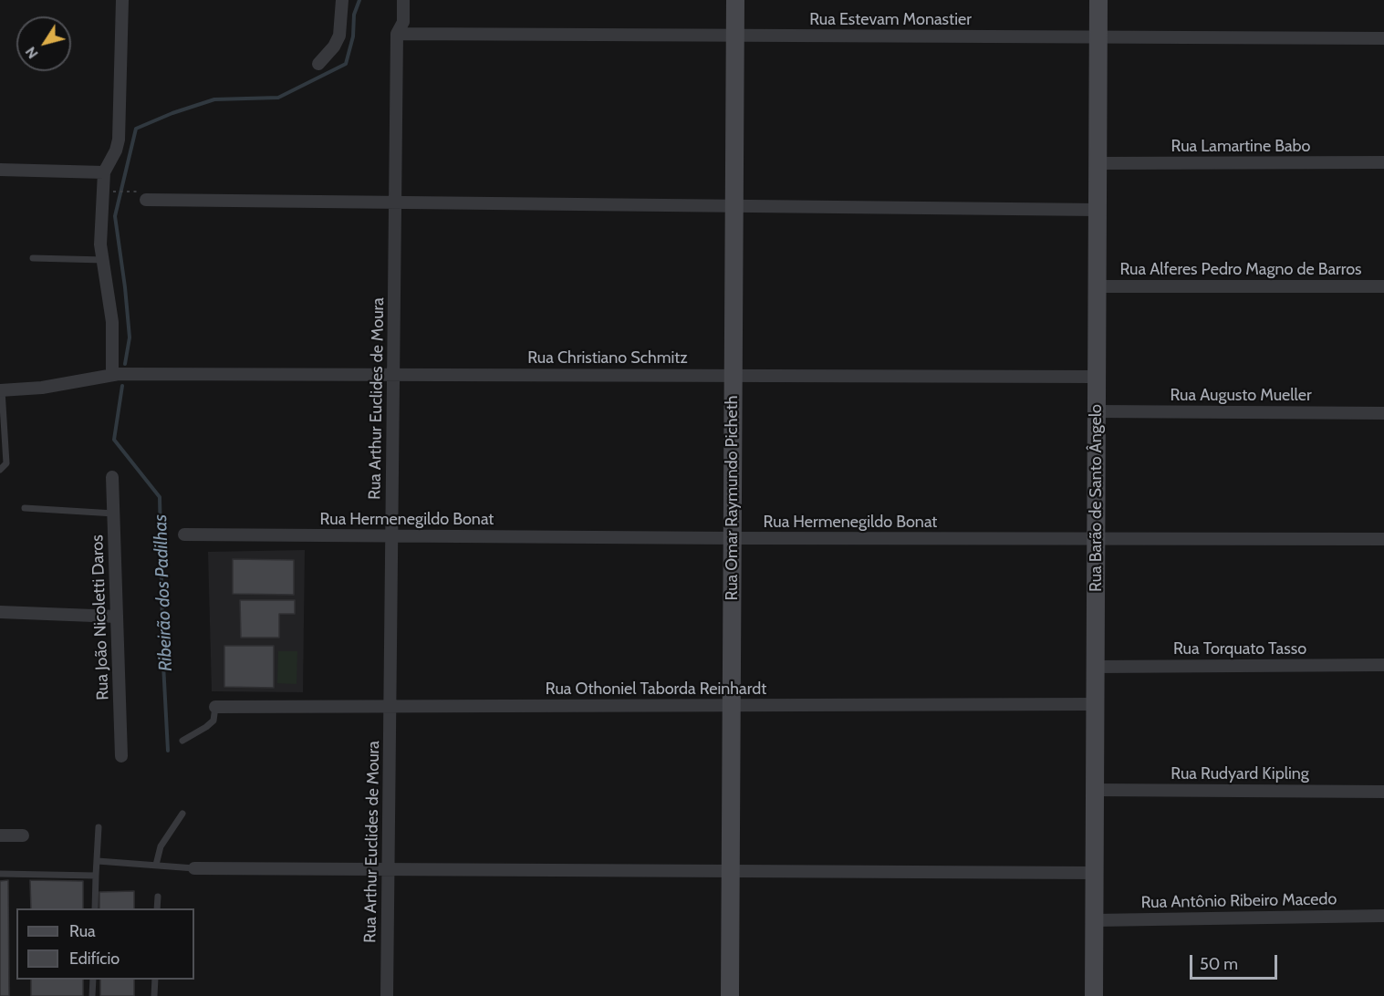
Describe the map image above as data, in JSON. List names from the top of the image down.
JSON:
{
  "streets": {
    "main road": ["Rua Omar Raymundo Picheth", "Rua Barão de Santo Ângelo"],
    "street": [
      "Rua Estevam Monastier",
      "Rua Lamartine Babo",
      "Rua Alferes Pedro Magno de Barros",
      "Rua Christiano Schmitz",
      "Rua Augusto Mueller",
      "Rua Arthur Euclides de Moura",
      "Rua Hermenegildo Bonat",
      "Rua João Nicoletti Daros",
      "Rua Torquato Tasso",
      "Rua Othoniel Taborda Reinhardt",
      "Rua Rudyard Kipling",
      "Rua Antônio Ribeiro Macedo"
    ]
  },
  "crossings": [
    ["Rua Estevam Monastier", "Rua Arthur Euclides de Moura"],
    ["Rua Estevam Monastier", "Rua Omar Raymundo Picheth"],
    ["Rua Estevam Monastier", "Rua Barão de Santo Ângelo"],
    ["Rua Lamartine Babo", "Rua Barão de Santo Ângelo"],
    ["Rua Alferes Pedro Magno de Barros", "Rua Barão de Santo Ângelo"],
    ["Rua Christiano Schmitz", "Rua Arthur Euclides de Moura"],
    ["Rua Christiano Schmitz", "Rua Omar Raymundo Picheth"],
    ["Rua Christiano Schmitz", "Rua Barão de Santo Ângelo"],
    ["Rua Augusto Mueller", "Rua Barão de Santo Ângelo"],
    ["Rua Arthur Euclides de Moura", "Rua Hermenegildo Bonat"],
    ["Rua Arthur Euclides de Moura", "Rua Othoniel Taborda Reinhardt"],
    ["Rua Omar Raymundo Picheth", "Rua Hermenegildo Bonat"],
    ["Rua Omar Raymundo Picheth", "Rua Othoniel Taborda Reinhardt"],
    ["Rua Barão de Santo Ângelo", "Rua Hermenegildo Bonat"],
    ["Rua Barão de Santo Ângelo", "Rua Torquato Tasso"],
    ["Rua Barão de Santo Ângelo", "Rua Othoniel Taborda Reinhardt"],
    ["Rua Barão de Santo Ângelo", "Rua Rudyard Kipling"],
    ["Rua Barão de Santo Ângelo", "Rua Antônio Ribeiro Macedo"]
  ],
  "water": ["Ribeirão dos Padilhas"],
  "legend": ["Rua", "Edifício"],
  "scale_bar": "50 m",
  "north": "bottom left"
}
